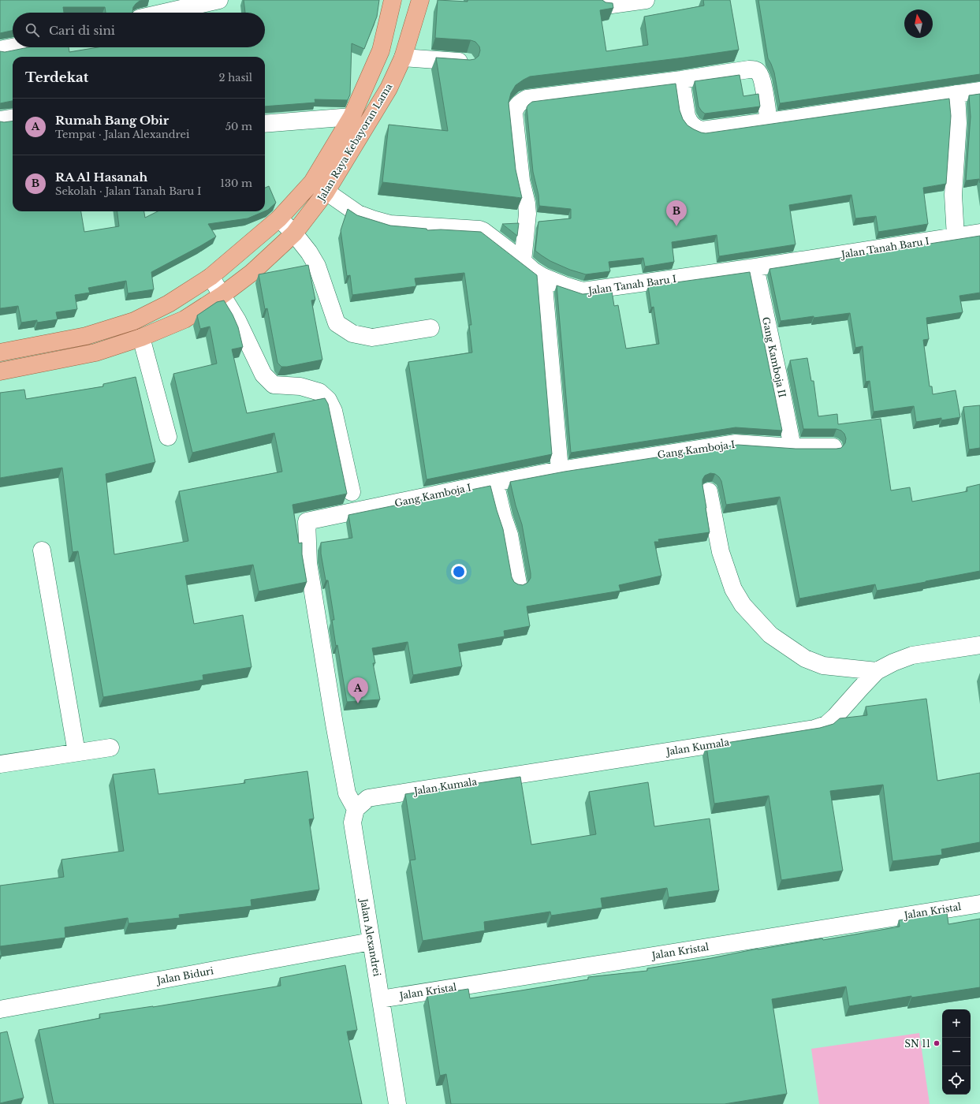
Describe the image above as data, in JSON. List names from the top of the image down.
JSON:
{
  "streets": {
    "main road": ["Jalan Raya Kebayoran Lama"],
    "street": [
      "Jalan Tanah Baru I",
      "Gang Kamboja II",
      "Gang Kamboja I",
      "Jalan Kumala",
      "Jalan Kristal",
      "Jalan Alexandrei",
      "Jalan Biduri"
    ]
  },
  "crossings": [
    ["Jalan Raya Kebayoran Lama", "Jalan Tanah Baru I"],
    ["Jalan Tanah Baru I", "Gang Kamboja II"],
    ["Gang Kamboja II", "Gang Kamboja I"],
    ["Gang Kamboja I", "Jalan Kumala"],
    ["Gang Kamboja I", "Jalan Alexandrei"],
    ["Jalan Kumala", "Jalan Alexandrei"],
    ["Jalan Kristal", "Jalan Alexandrei"],
    ["Jalan Alexandrei", "Jalan Biduri"]
  ],
  "places": ["SN 11"],
  "north": "top",
  "page": {
    "search": "Cari di sini",
    "heading": ["Terdekat", "2 hasil"],
    "list": [
      {
        "mark": "A",
        "name": "Rumah Bang Obir",
        "note": "Tempat · Jalan Alexandrei",
        "value": "50 m"
      },
      {
        "mark": "B",
        "name": "RA Al Hasanah",
        "note": "Sekolah · Jalan Tanah Baru I",
        "value": "130 m"
      }
    ],
    "pins": ["B", "A"],
    "map_buttons": ["+", "−"]
  }
}
